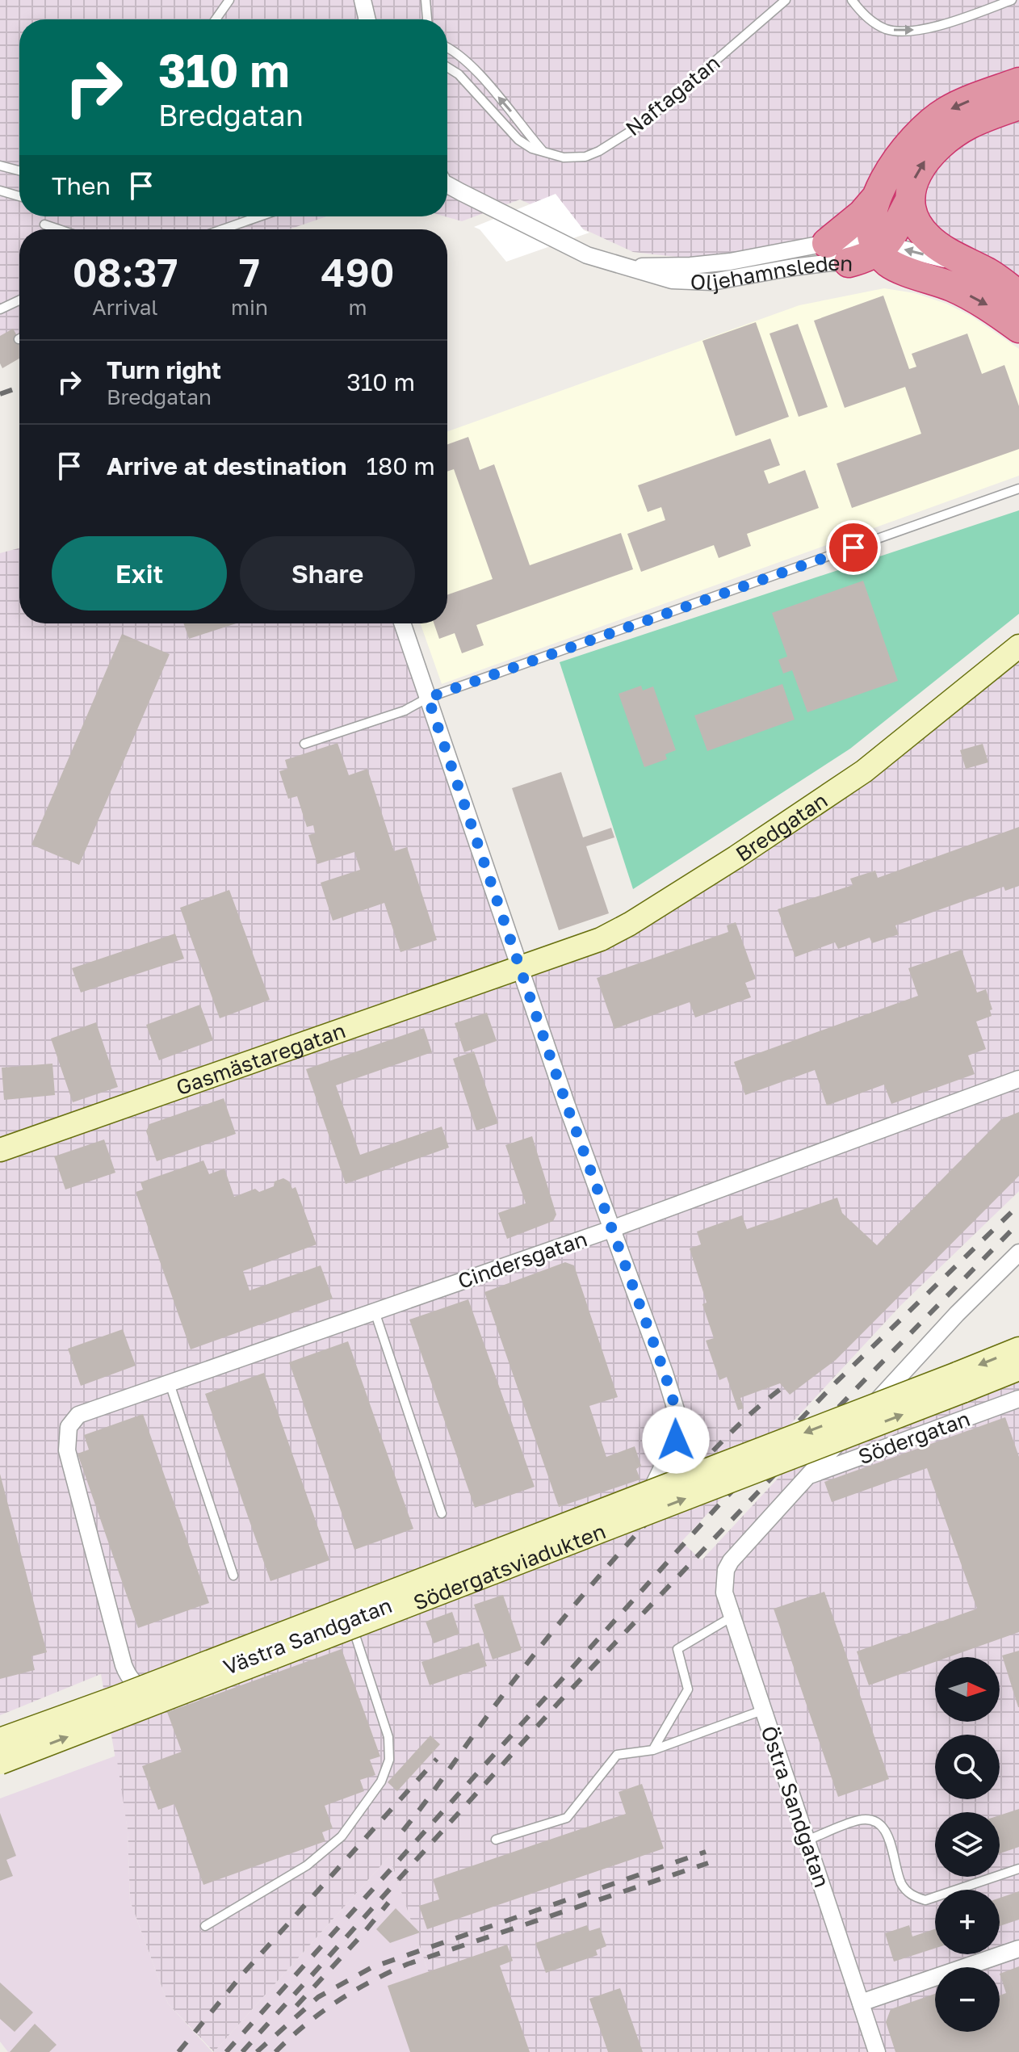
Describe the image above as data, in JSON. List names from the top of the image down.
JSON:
{
  "streets": {
    "highway": ["Oljehamnsleden"],
    "main road": ["Bredgatan", "Gasmästaregatan", "Södergatsviadukten"],
    "street": [
      "Cindersgatan",
      "Södergatan",
      "Västra Sandgatan",
      "Östra Sandgatan"
    ],
    "lane": ["Naftagatan"]
  },
  "crossings": [
    ["Bredgatan", "Gasmästaregatan"],
    ["Bredgatan", "Västra Sandgatan"],
    ["Gasmästaregatan", "Västra Sandgatan"],
    ["Cindersgatan", "Västra Sandgatan"],
    ["Södergatan", "Östra Sandgatan"]
  ],
  "north": "right",
  "page": {
    "turn": ["310 m", "Bredgatan"],
    "then": "Then",
    "eta": [
      "08:37",
      "Arrival",
      "7",
      "min",
      "490",
      "m"
    ],
    "list": [
      {
        "name": "Turn right",
        "note": "Bredgatan",
        "value": "310 m"
      },
      {
        "name": "Arrive at destination",
        "value": "180 m"
      }
    ],
    "buttons": ["Exit", "Share"],
    "map_buttons": ["+", "−"]
  }
}
